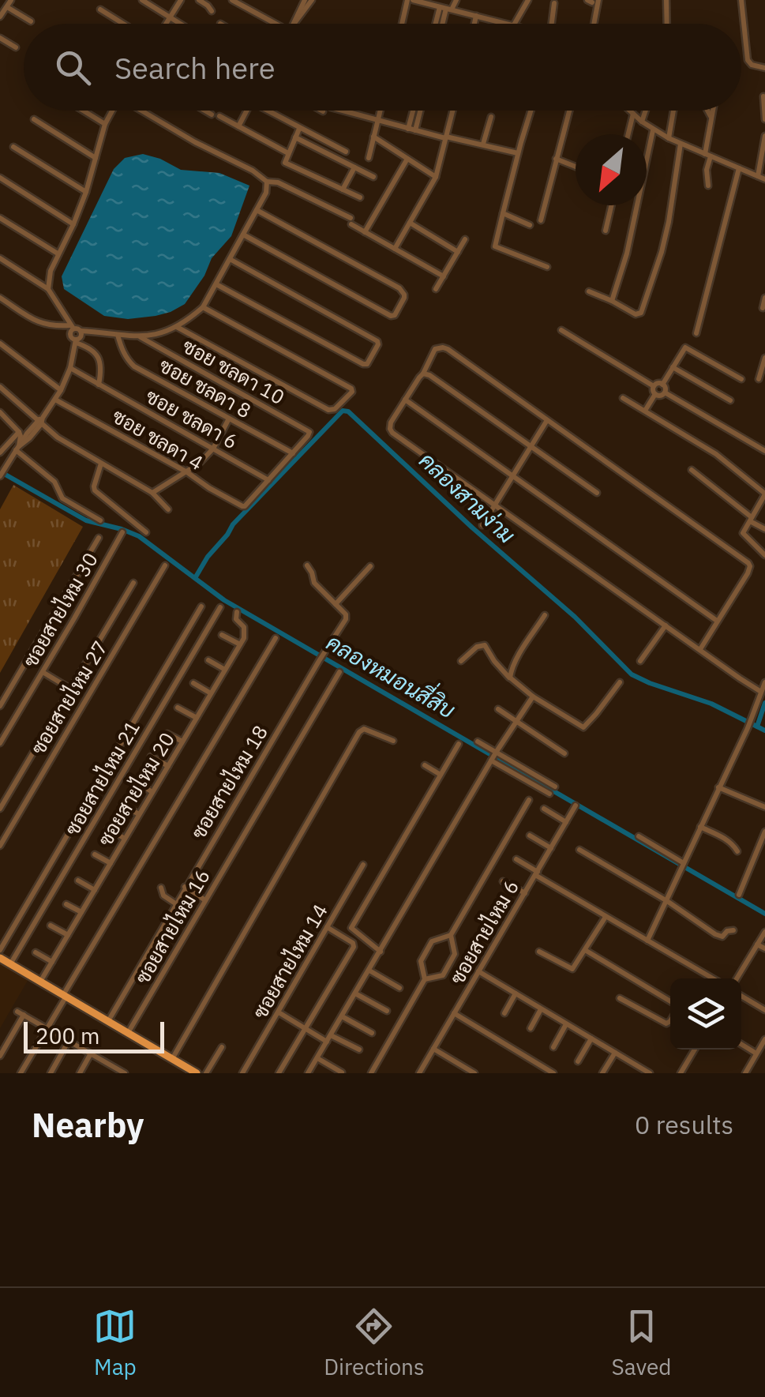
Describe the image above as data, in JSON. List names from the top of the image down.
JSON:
{
  "streets": {
    "street": [
      "ซอย ชลดา 10",
      "ซอย ชลดา 8",
      "ซอย ชลดา 6",
      "ซอย ชลดา 4",
      "ซอยสายไหม 30",
      "ซอยสายไหม 27",
      "ซอยสายไหม 21",
      "ซอยสายไหม 18",
      "ซอยสายไหม 20",
      "ซอยสายไหม 16",
      "ซอยสายไหม 6",
      "ซอยสายไหม 14"
    ]
  },
  "crossings": [
    ["ซอย ชลดา 10", "ซอย ชลดา 8"],
    ["ซอย ชลดา 6", "ซอย ชลดา 4"]
  ],
  "water": ["คลองสามง่าม", "คลองหมอนสี่สิบ"],
  "scale_bar": "200 m",
  "north": "bottom left",
  "page": {
    "search": "Search here",
    "scale": "200 m",
    "heading": ["Nearby", "0 results"],
    "nav": ["Map", "Directions", "Saved"]
  }
}
